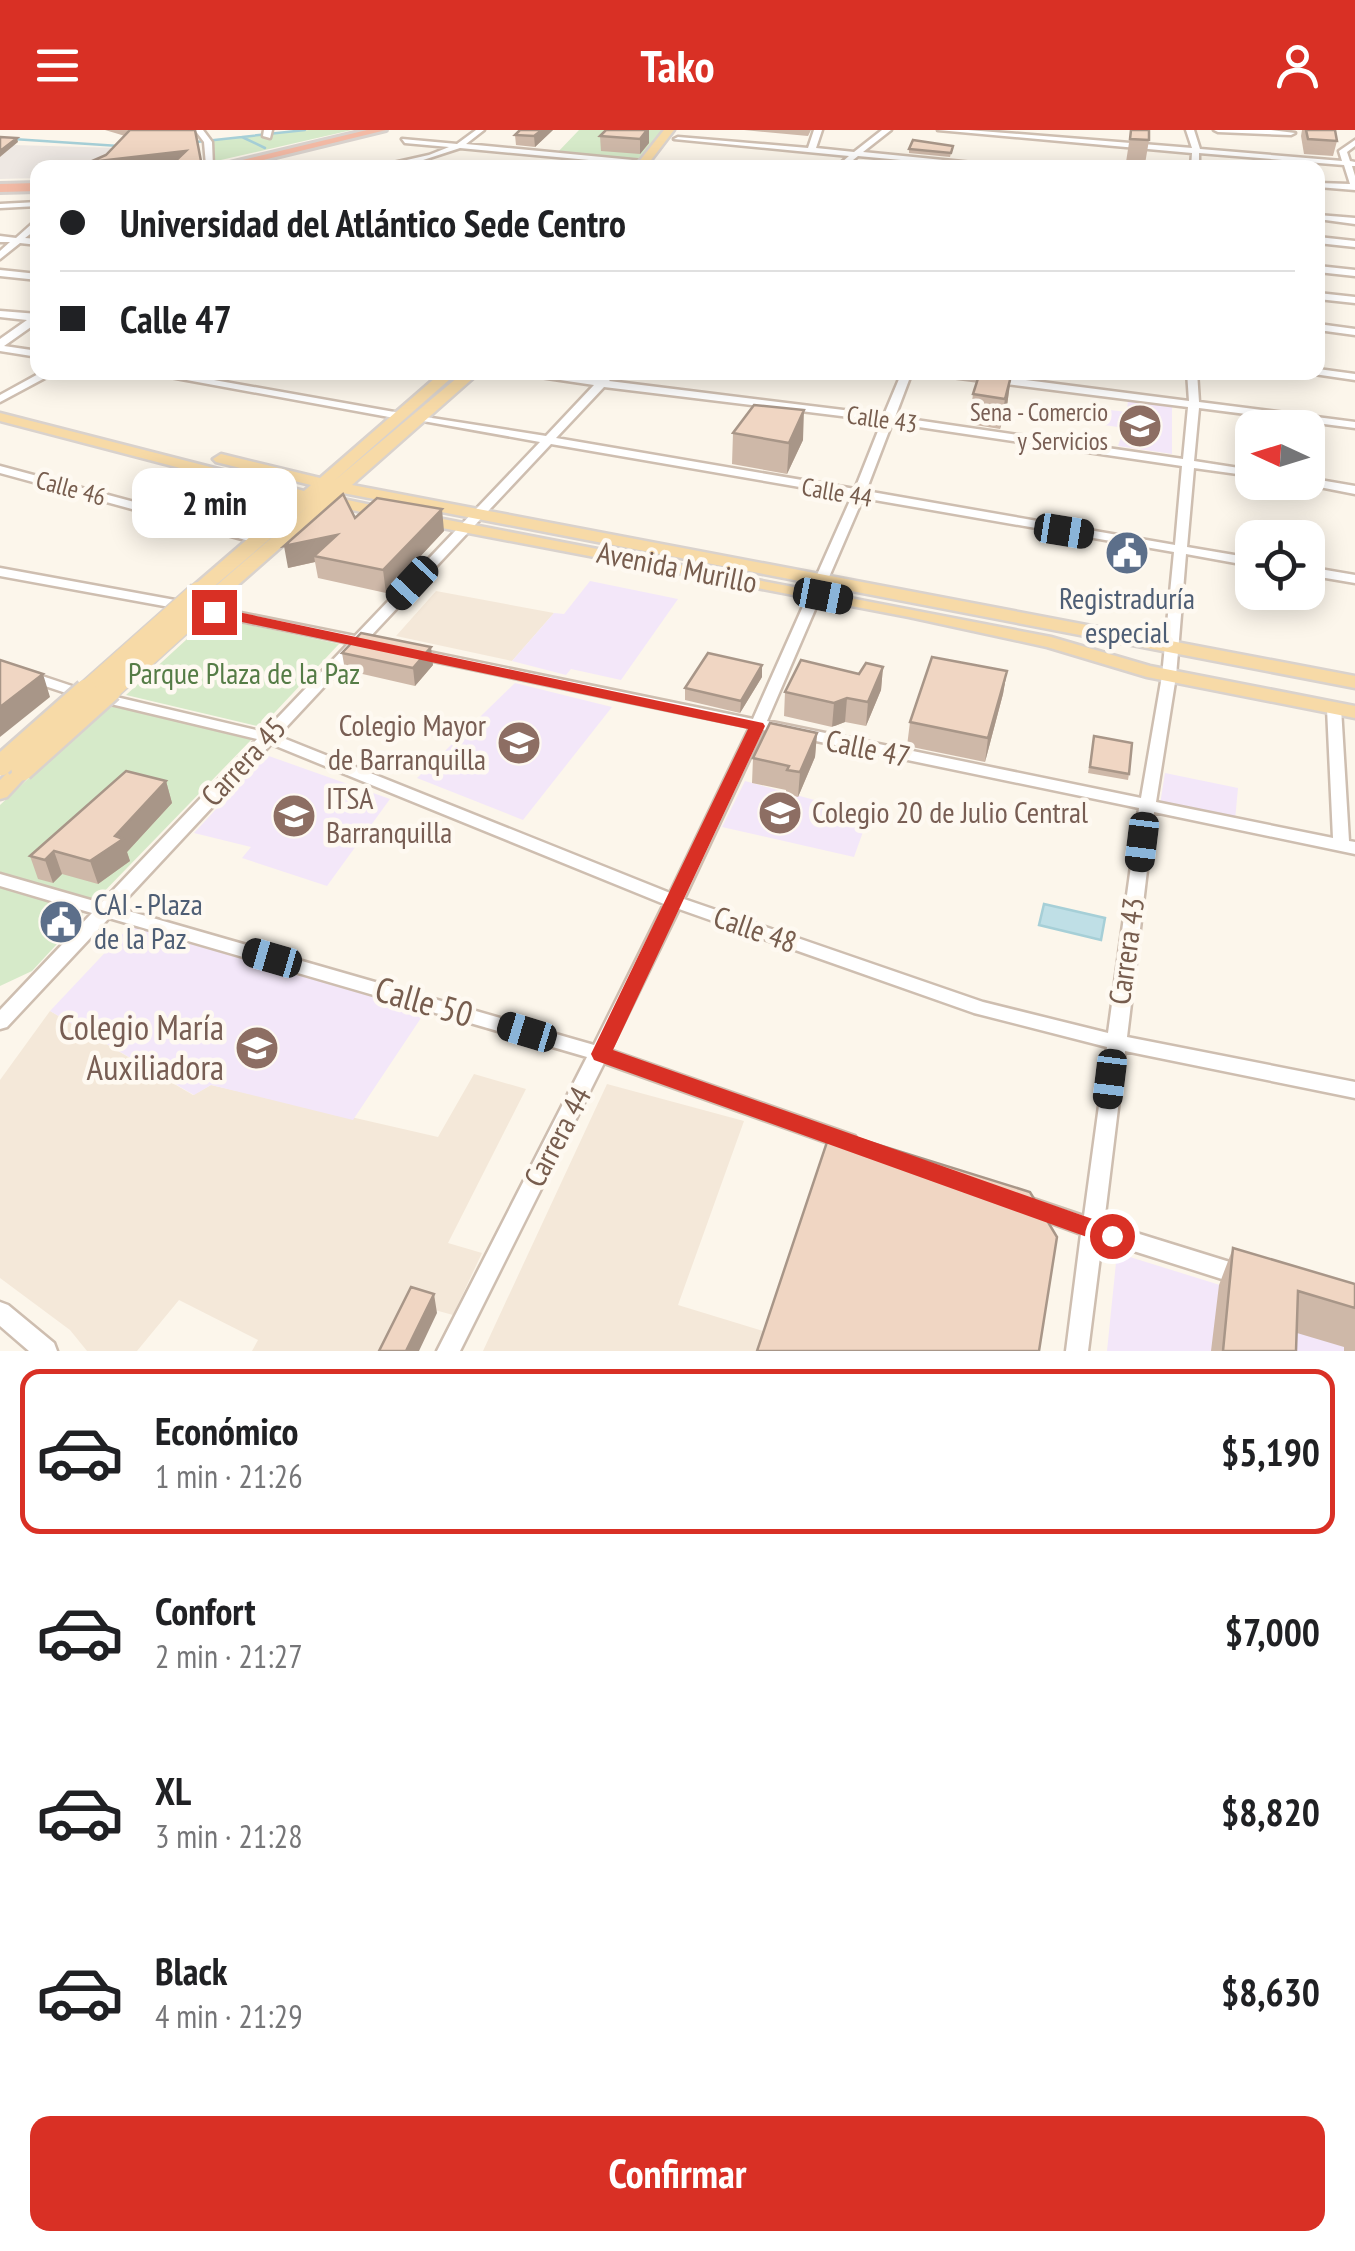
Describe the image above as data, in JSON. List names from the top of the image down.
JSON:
{
  "streets": {
    "main road": ["Avenida Murillo"],
    "street": [
      "Calle 43",
      "Calle 46",
      "Calle 44",
      "Calle 47",
      "Carrera 45",
      "Calle 48",
      "Carrera 43",
      "Calle 50",
      "Carrera 44"
    ]
  },
  "crossings": [
    ["Calle 43", "Carrera 45"],
    ["Calle 43", "Carrera 43"],
    ["Calle 43", "Carrera 44"],
    ["Calle 44", "Carrera 45"],
    ["Calle 44", "Carrera 43"],
    ["Calle 44", "Carrera 44"],
    ["Avenida Murillo", "Carrera 45"],
    ["Avenida Murillo", "Carrera 43"],
    ["Avenida Murillo", "Carrera 44"],
    ["Calle 47", "Carrera 45"],
    ["Calle 47", "Carrera 43"],
    ["Calle 47", "Carrera 44"],
    ["Carrera 45", "Calle 48"],
    ["Carrera 45", "Calle 50"],
    ["Calle 48", "Carrera 43"],
    ["Calle 48", "Carrera 44"],
    ["Calle 50", "Carrera 44"]
  ],
  "parks": ["Parque Plaza de la Paz"],
  "places": {
    "school or university": [
      "Sena - Comercio y Servicios",
      "Colegio Mayor de Barranquilla",
      "Colegio 20 de Julio Central",
      "ITSA Barranquilla",
      "Colegio María Auxiliadora"
    ],
    "public building": ["Registraduría especial", "CAI - Plaza de la Paz"]
  },
  "north": "left",
  "page": {
    "header": "Tako",
    "banner": ["Universidad del Atlántico Sede Centro", "Calle 47"],
    "bubble": "2 min",
    "list": [
      {
        "name": "Económico",
        "note": "1 min · 21:26",
        "value": "$5,190"
      },
      {
        "name": "Confort",
        "note": "2 min · 21:27",
        "value": "$7,000"
      },
      {
        "name": "XL",
        "note": "3 min · 21:28",
        "value": "$8,820"
      },
      {
        "name": "Black",
        "note": "4 min · 21:29",
        "value": "$8,630"
      }
    ],
    "buttons": "Confirmar"
  }
}
